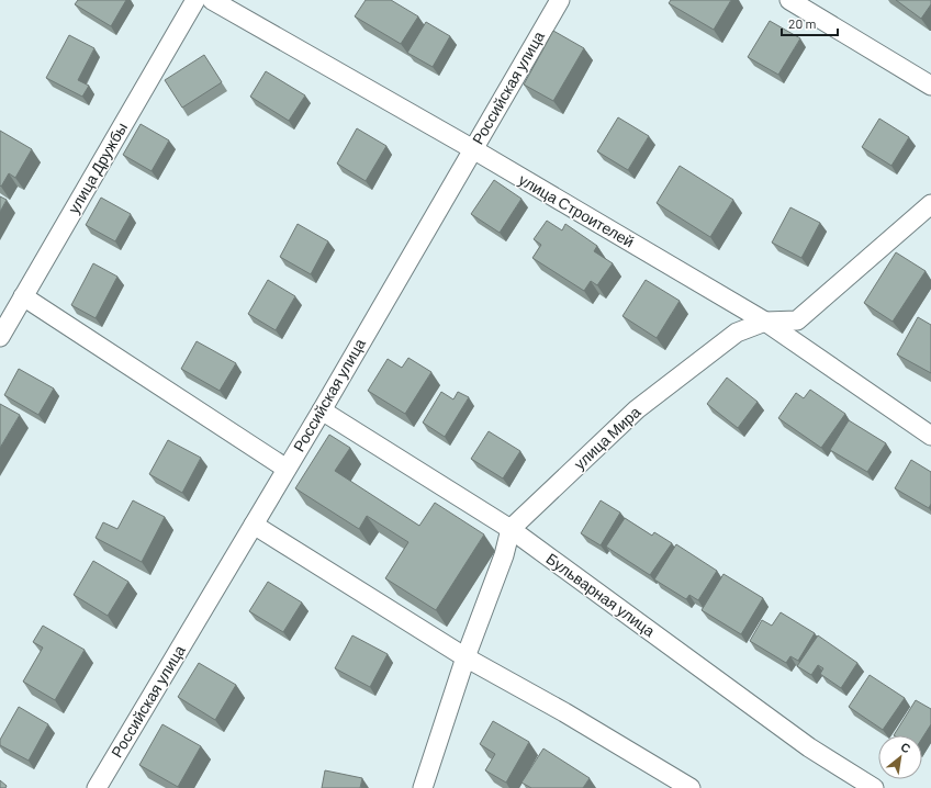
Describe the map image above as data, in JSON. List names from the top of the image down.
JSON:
{
  "streets": {
    "street": [
      "Российская улица",
      "улица Дружбы",
      "улица Строителей",
      "улица Мира",
      "Бульварная улица"
    ]
  },
  "crossings": [
    ["Российская улица", "улица Строителей"],
    ["Российская улица", "Бульварная улица"],
    ["улица Строителей", "улица Мира"],
    ["улица Мира", "Бульварная улица"]
  ],
  "scale_bar": "20 m",
  "north": "top right"
}
